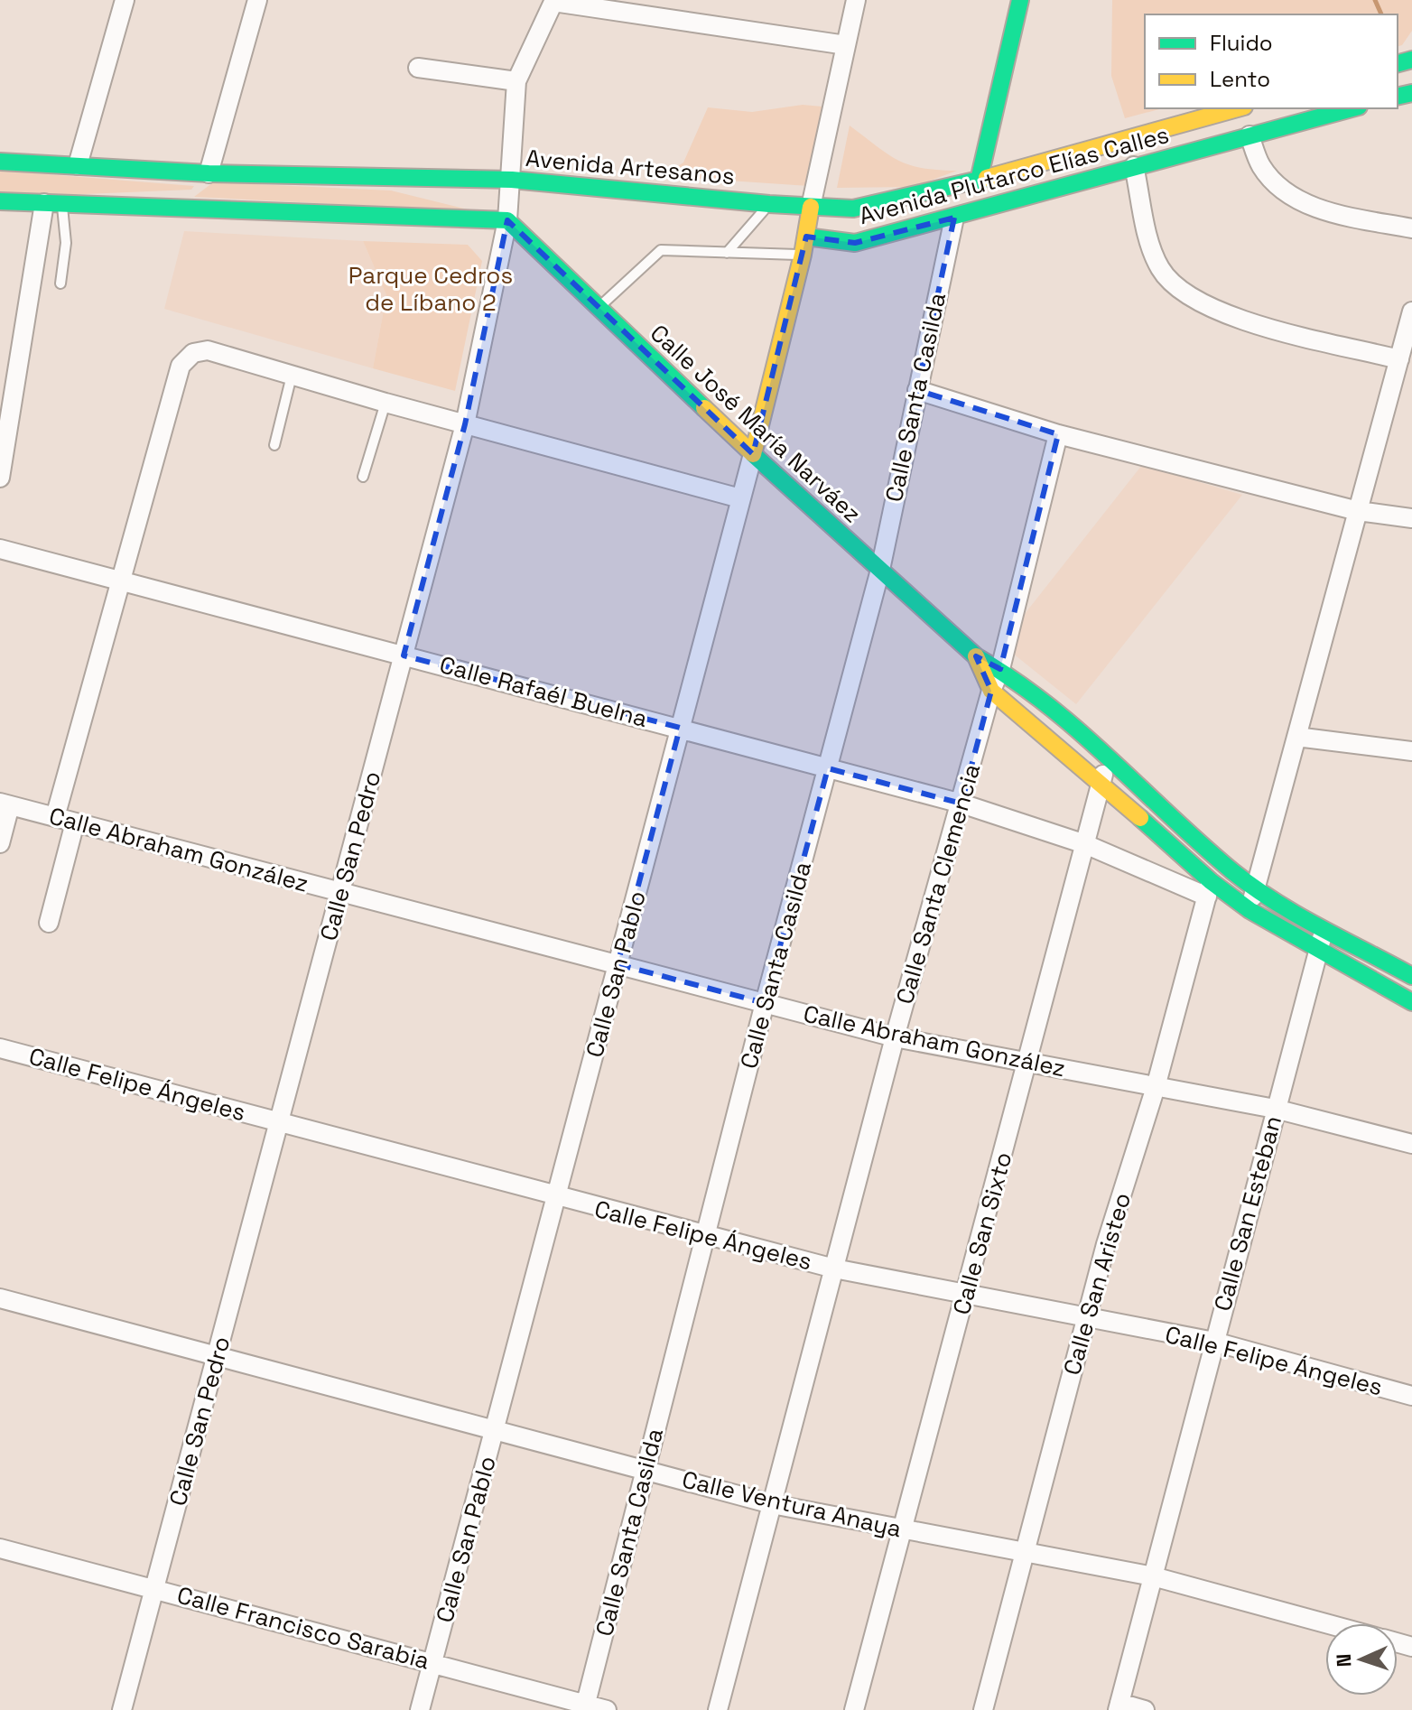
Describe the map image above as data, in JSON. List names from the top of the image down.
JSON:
{
  "streets": {
    "main road": [
      "Avenida Artesanos",
      "Avenida Plutarco Elías Calles",
      "Calle José María Narváez",
      "Calle San Pablo"
    ],
    "street": [
      "Calle Santa Casilda",
      "Calle Rafaél Buelna",
      "Calle Abraham González",
      "Calle San Pedro",
      "Calle Santa Clemencia",
      "Calle Felipe Ángeles",
      "Calle San Esteban",
      "Calle San Sixto",
      "Calle San Aristeo",
      "Calle Ventura Anaya",
      "Calle Francisco Sarabia"
    ]
  },
  "crossings": [
    ["Avenida Artesanos", "Calle San Pedro"],
    ["Avenida Artesanos", "Calle San Pablo"],
    ["Avenida Plutarco Elías Calles", "Calle Santa Casilda"],
    ["Avenida Plutarco Elías Calles", "Calle San Pablo"],
    ["Calle Santa Casilda", "Calle José María Narváez"],
    ["Calle Santa Casilda", "Calle Rafaél Buelna"],
    ["Calle Santa Casilda", "Calle Abraham González"],
    ["Calle Santa Casilda", "Calle Felipe Ángeles"],
    ["Calle Santa Casilda", "Calle Ventura Anaya"],
    ["Calle Santa Casilda", "Calle Francisco Sarabia"],
    ["Calle José María Narváez", "Calle Rafaél Buelna"],
    ["Calle José María Narváez", "Calle San Pedro"],
    ["Calle José María Narváez", "Calle Santa Clemencia"],
    ["Calle José María Narváez", "Calle San Pablo"],
    ["Calle José María Narváez", "Calle San Esteban"],
    ["Calle José María Narváez", "Calle San Sixto"],
    ["Calle José María Narváez", "Calle San Aristeo"],
    ["Calle Rafaél Buelna", "Calle San Pedro"],
    ["Calle Rafaél Buelna", "Calle Santa Clemencia"],
    ["Calle Rafaél Buelna", "Calle San Pablo"],
    ["Calle Rafaél Buelna", "Calle San Sixto"],
    ["Calle Rafaél Buelna", "Calle San Aristeo"],
    ["Calle Abraham González", "Calle San Pedro"],
    ["Calle Abraham González", "Calle Santa Clemencia"],
    ["Calle Abraham González", "Calle San Pablo"],
    ["Calle Abraham González", "Calle San Esteban"],
    ["Calle Abraham González", "Calle San Sixto"],
    ["Calle Abraham González", "Calle San Aristeo"],
    ["Calle San Pedro", "Calle Felipe Ángeles"],
    ["Calle San Pedro", "Calle Ventura Anaya"],
    ["Calle San Pedro", "Calle Francisco Sarabia"],
    ["Calle Santa Clemencia", "Calle Felipe Ángeles"],
    ["Calle Santa Clemencia", "Calle Ventura Anaya"],
    ["Calle San Pablo", "Calle Felipe Ángeles"],
    ["Calle San Pablo", "Calle Ventura Anaya"],
    ["Calle San Pablo", "Calle Francisco Sarabia"],
    ["Calle Felipe Ángeles", "Calle San Esteban"],
    ["Calle Felipe Ángeles", "Calle San Sixto"],
    ["Calle Felipe Ángeles", "Calle San Aristeo"],
    ["Calle San Esteban", "Calle Ventura Anaya"],
    ["Calle San Sixto", "Calle Ventura Anaya"],
    ["Calle San Aristeo", "Calle Ventura Anaya"]
  ],
  "parks": ["Parque Cedros de Líbano 2"],
  "legend": ["Fluido", "Lento"],
  "north": "left"
}
